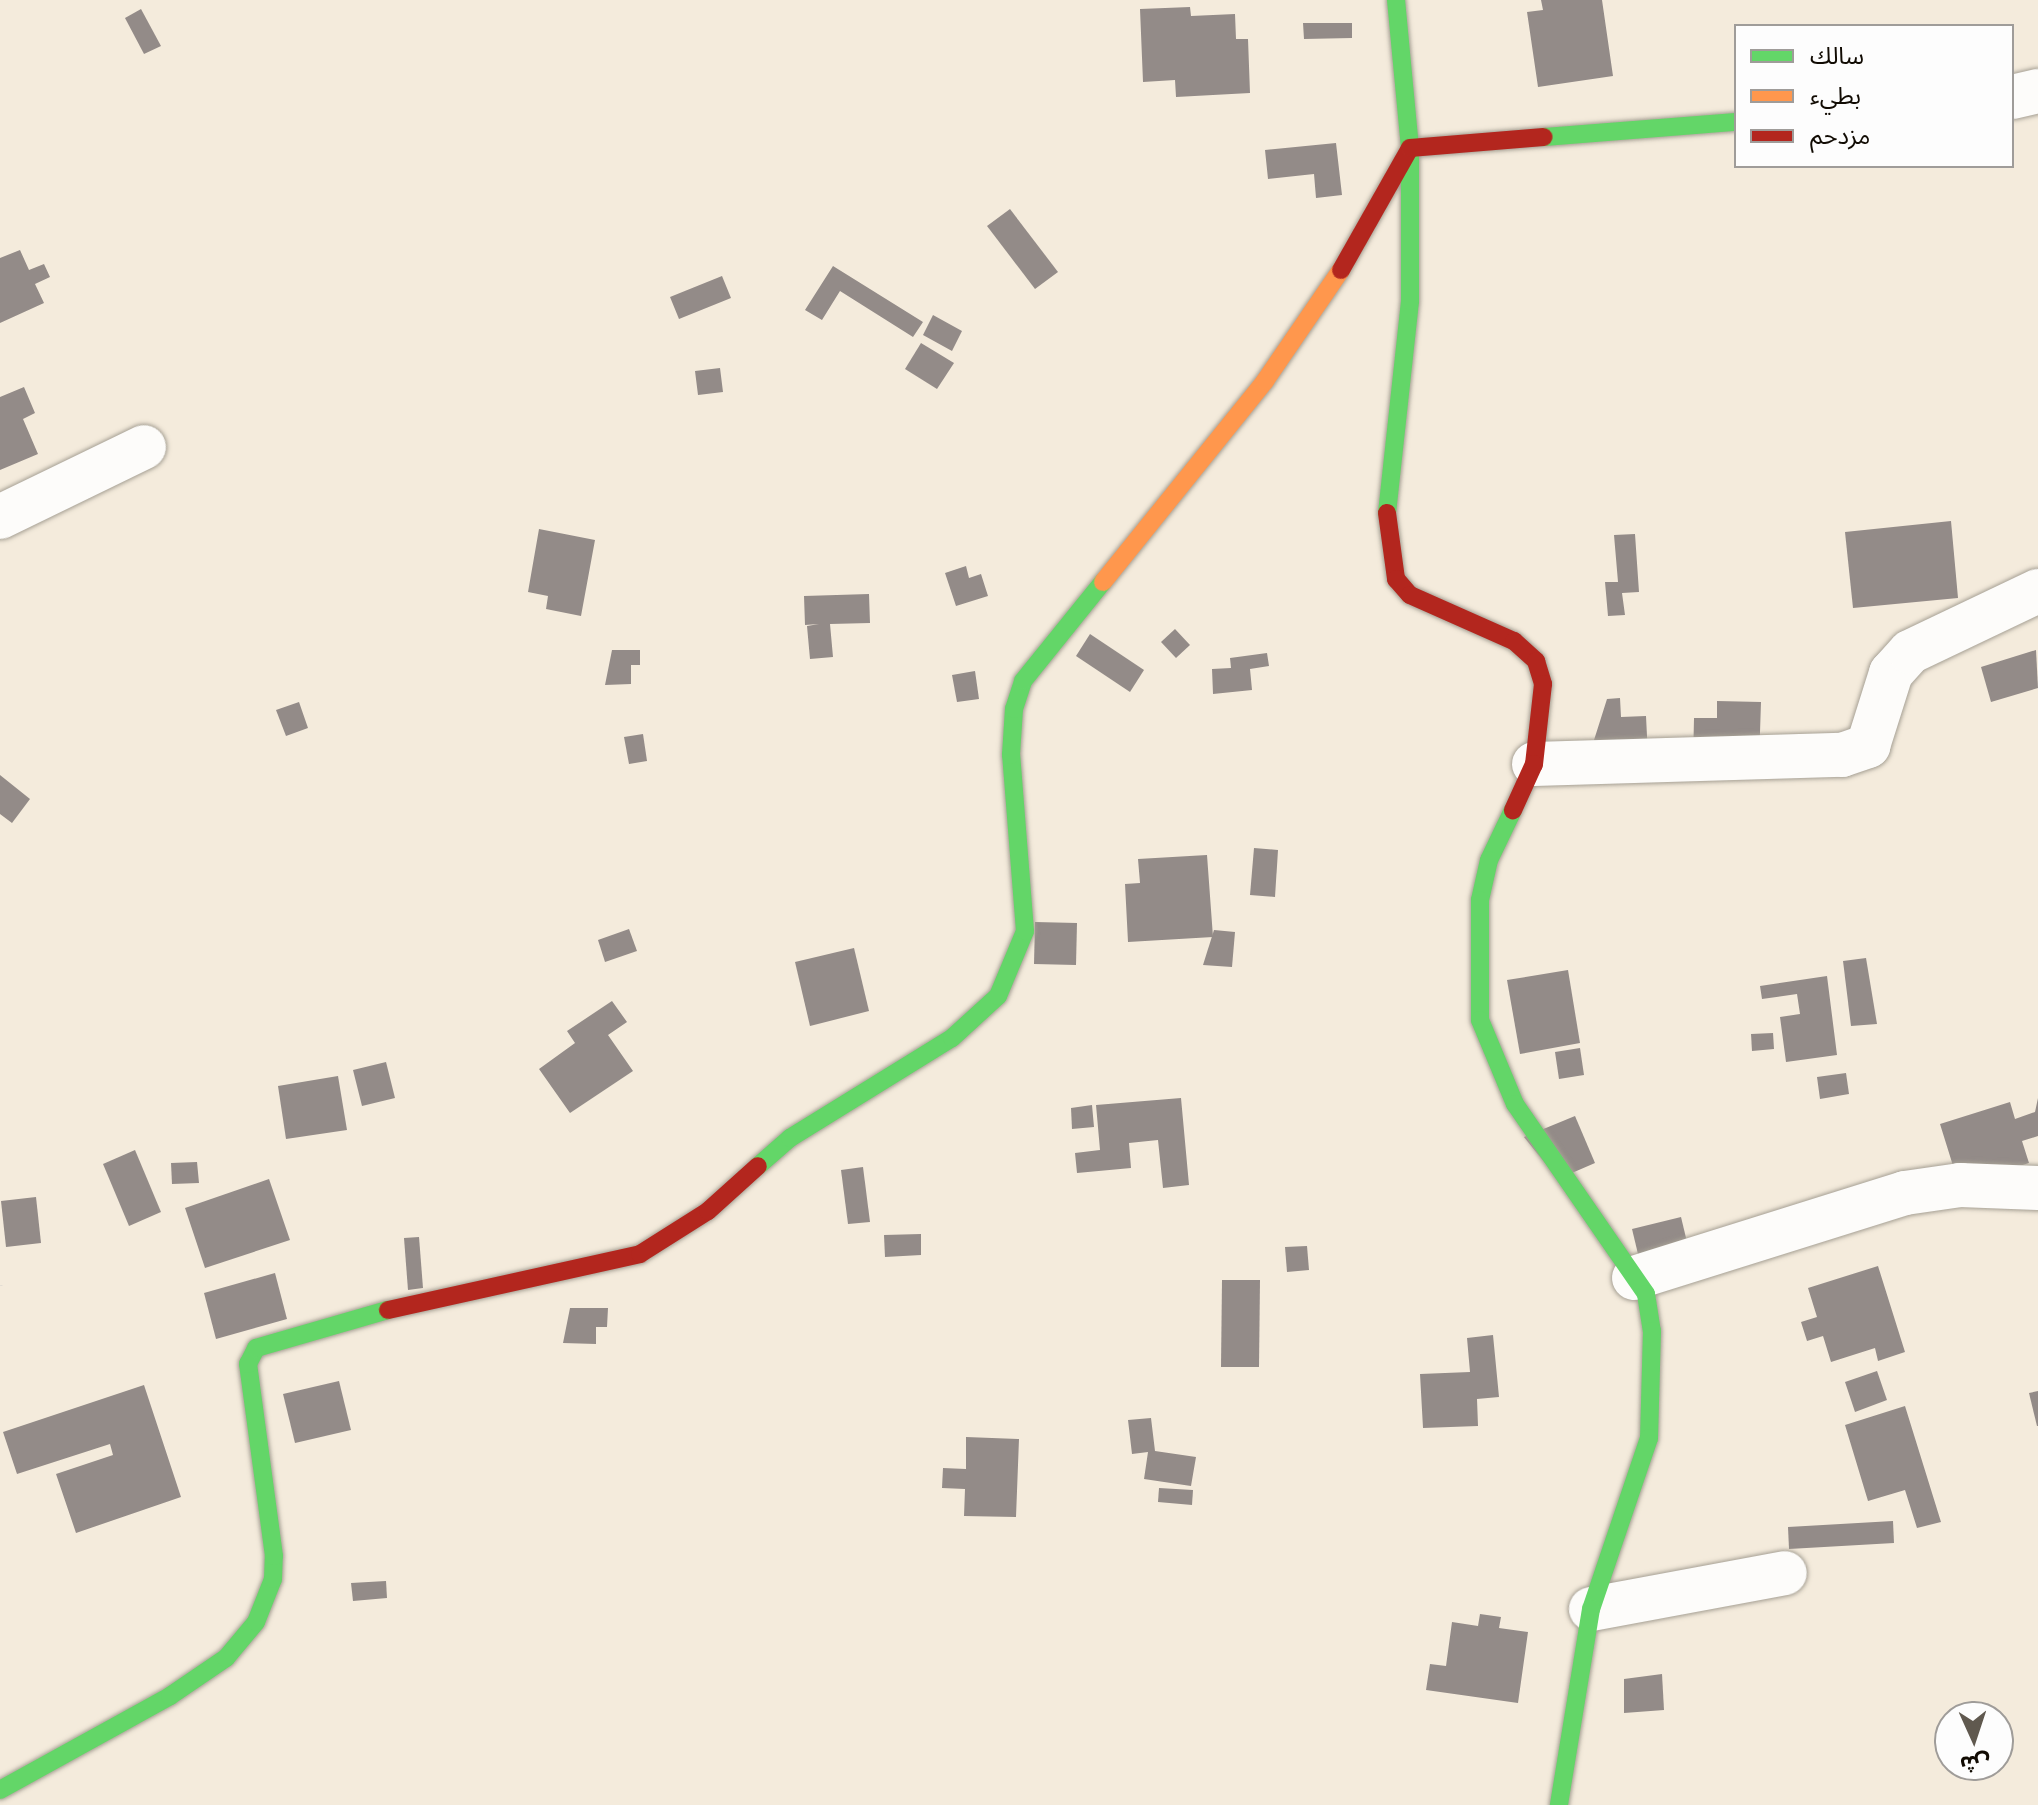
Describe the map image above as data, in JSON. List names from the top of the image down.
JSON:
{
  "legend": ["سالك", "بطيء", "مزدحم"],
  "north": "bottom"
}
